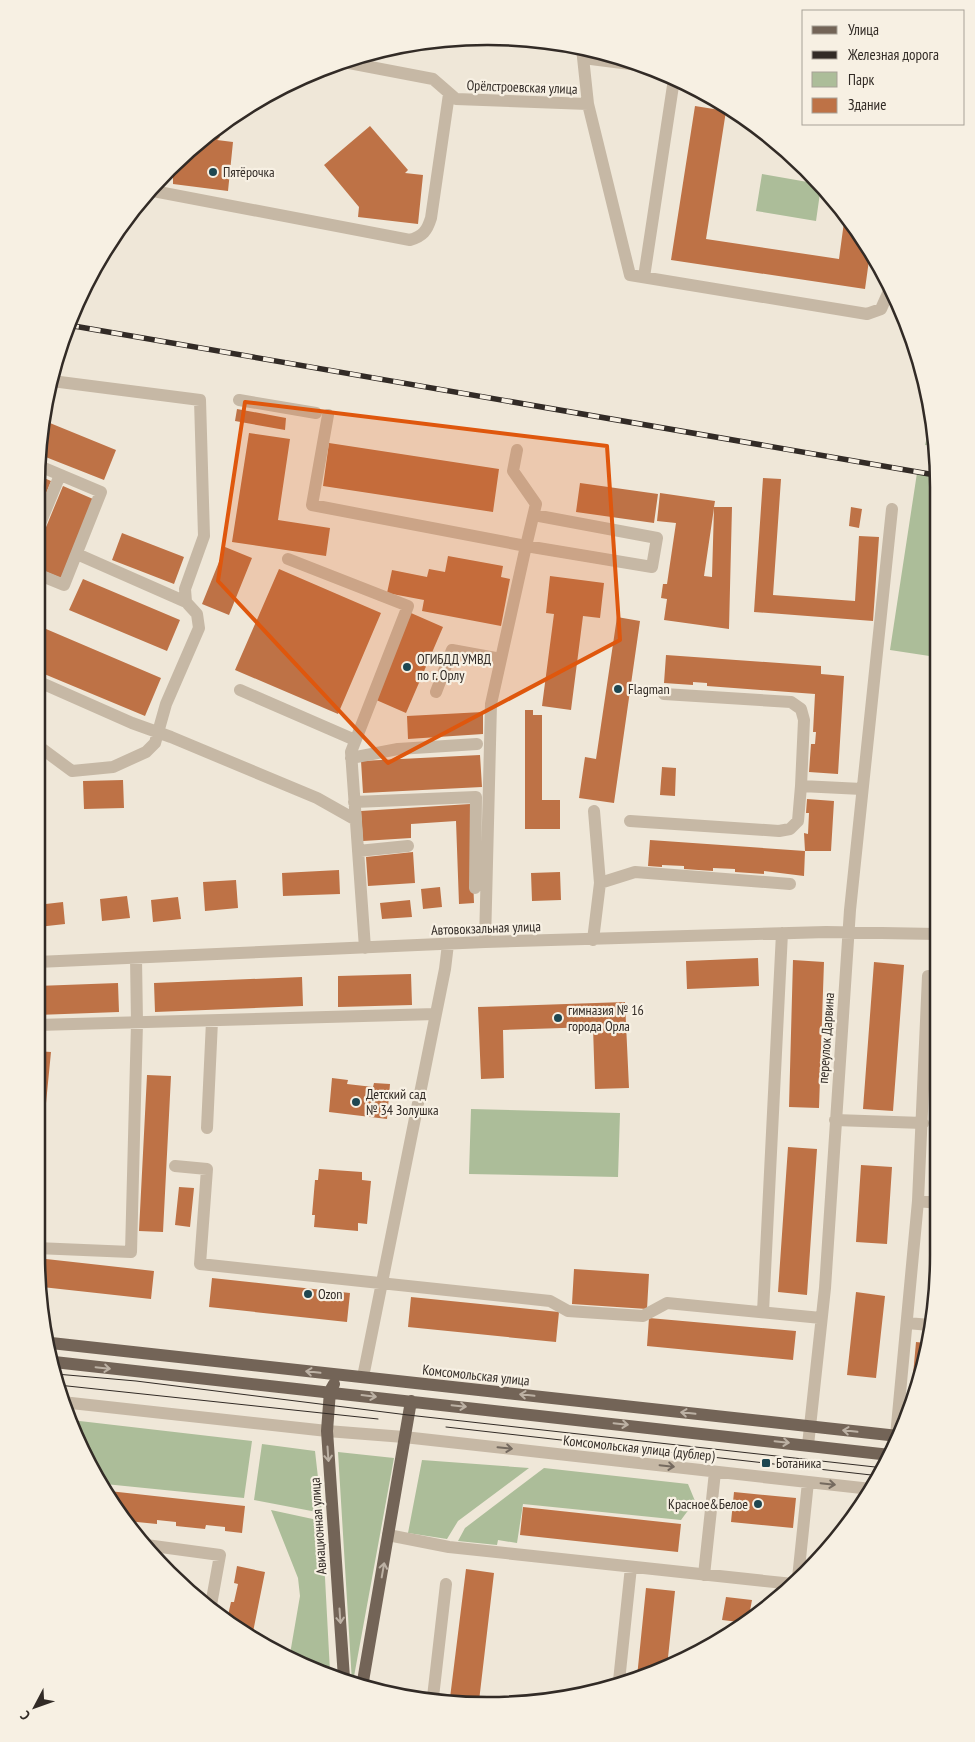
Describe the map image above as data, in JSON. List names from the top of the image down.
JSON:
{
  "streets": {
    "main road": ["Комсомольская улица", "Авиационная улица"],
    "street": [
      "Орёлстроевская улица",
      "Автовокзальная улица",
      "переулок Дарвина",
      "Комсомольская улица (дублер)"
    ]
  },
  "crossings": [
    ["Автовокзальная улица", "переулок Дарвина"],
    ["переулок Дарвина", "Комсомольская улица"],
    ["Комсомольская улица (дублер)", "Авиационная улица"]
  ],
  "places": {
    "other": [
      "Пятёрочка",
      "ОГИБДД УМВД по г. Орлу",
      "Flagman",
      "гимназия № 16 города Орла",
      "Детский сад № 34 Золушка",
      "Ozon",
      "Красное&Белое"
    ],
    "transit": ["Ботаника"]
  },
  "legend": [
    "Улица",
    "Железная дорога",
    "Парк",
    "Здание"
  ],
  "north": "bottom left"
}
